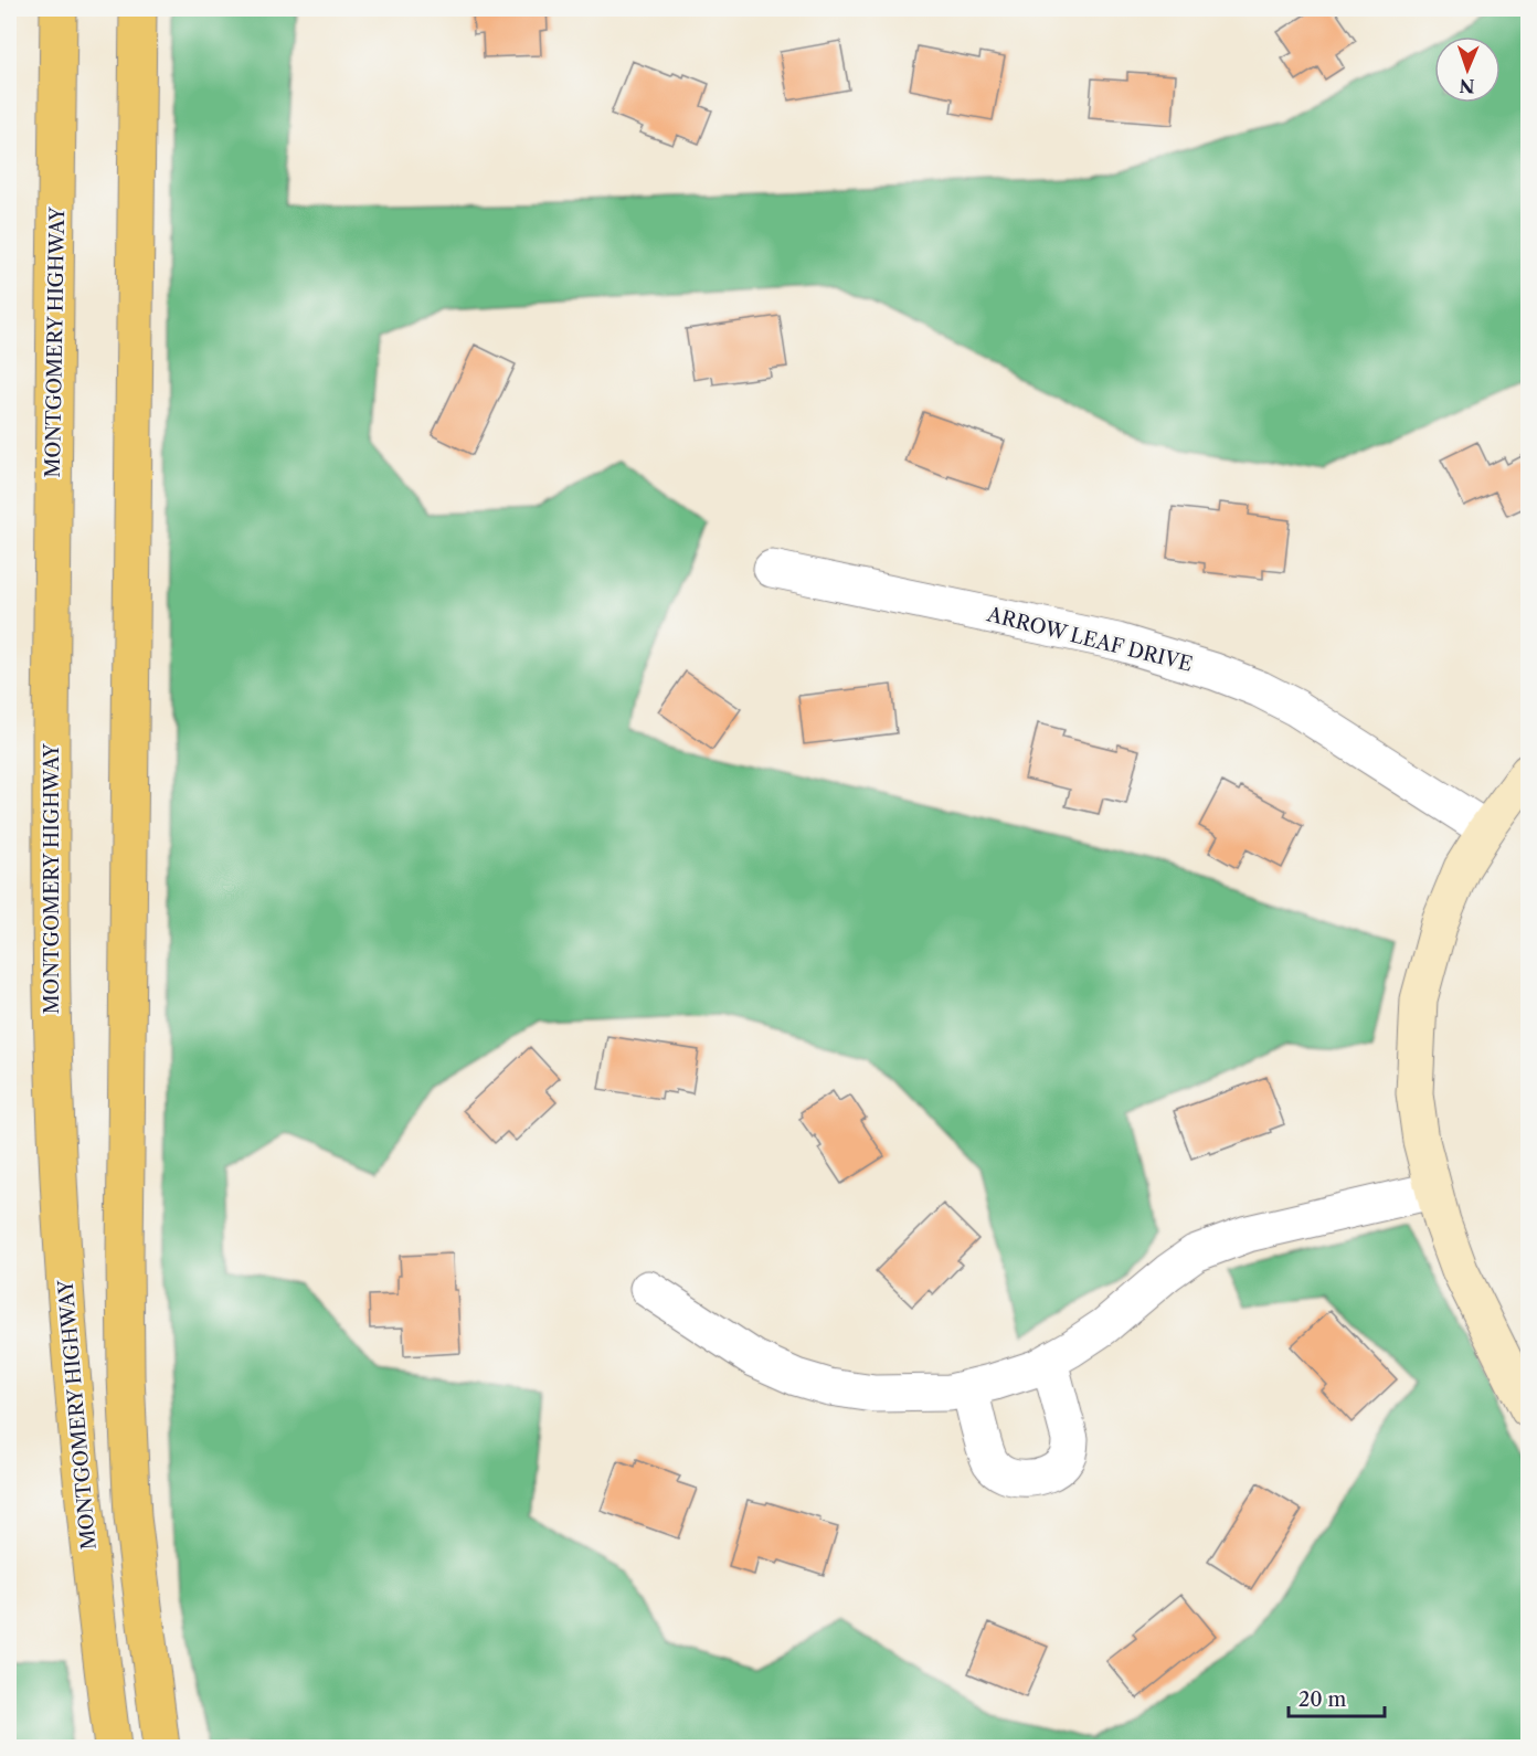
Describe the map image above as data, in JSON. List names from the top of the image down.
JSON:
{
  "streets": {
    "main road": ["MONTGOMERY HIGHWAY"],
    "street": ["ARROW LEAF DRIVE"]
  },
  "scale_bar": "20 m",
  "north": "bottom"
}
